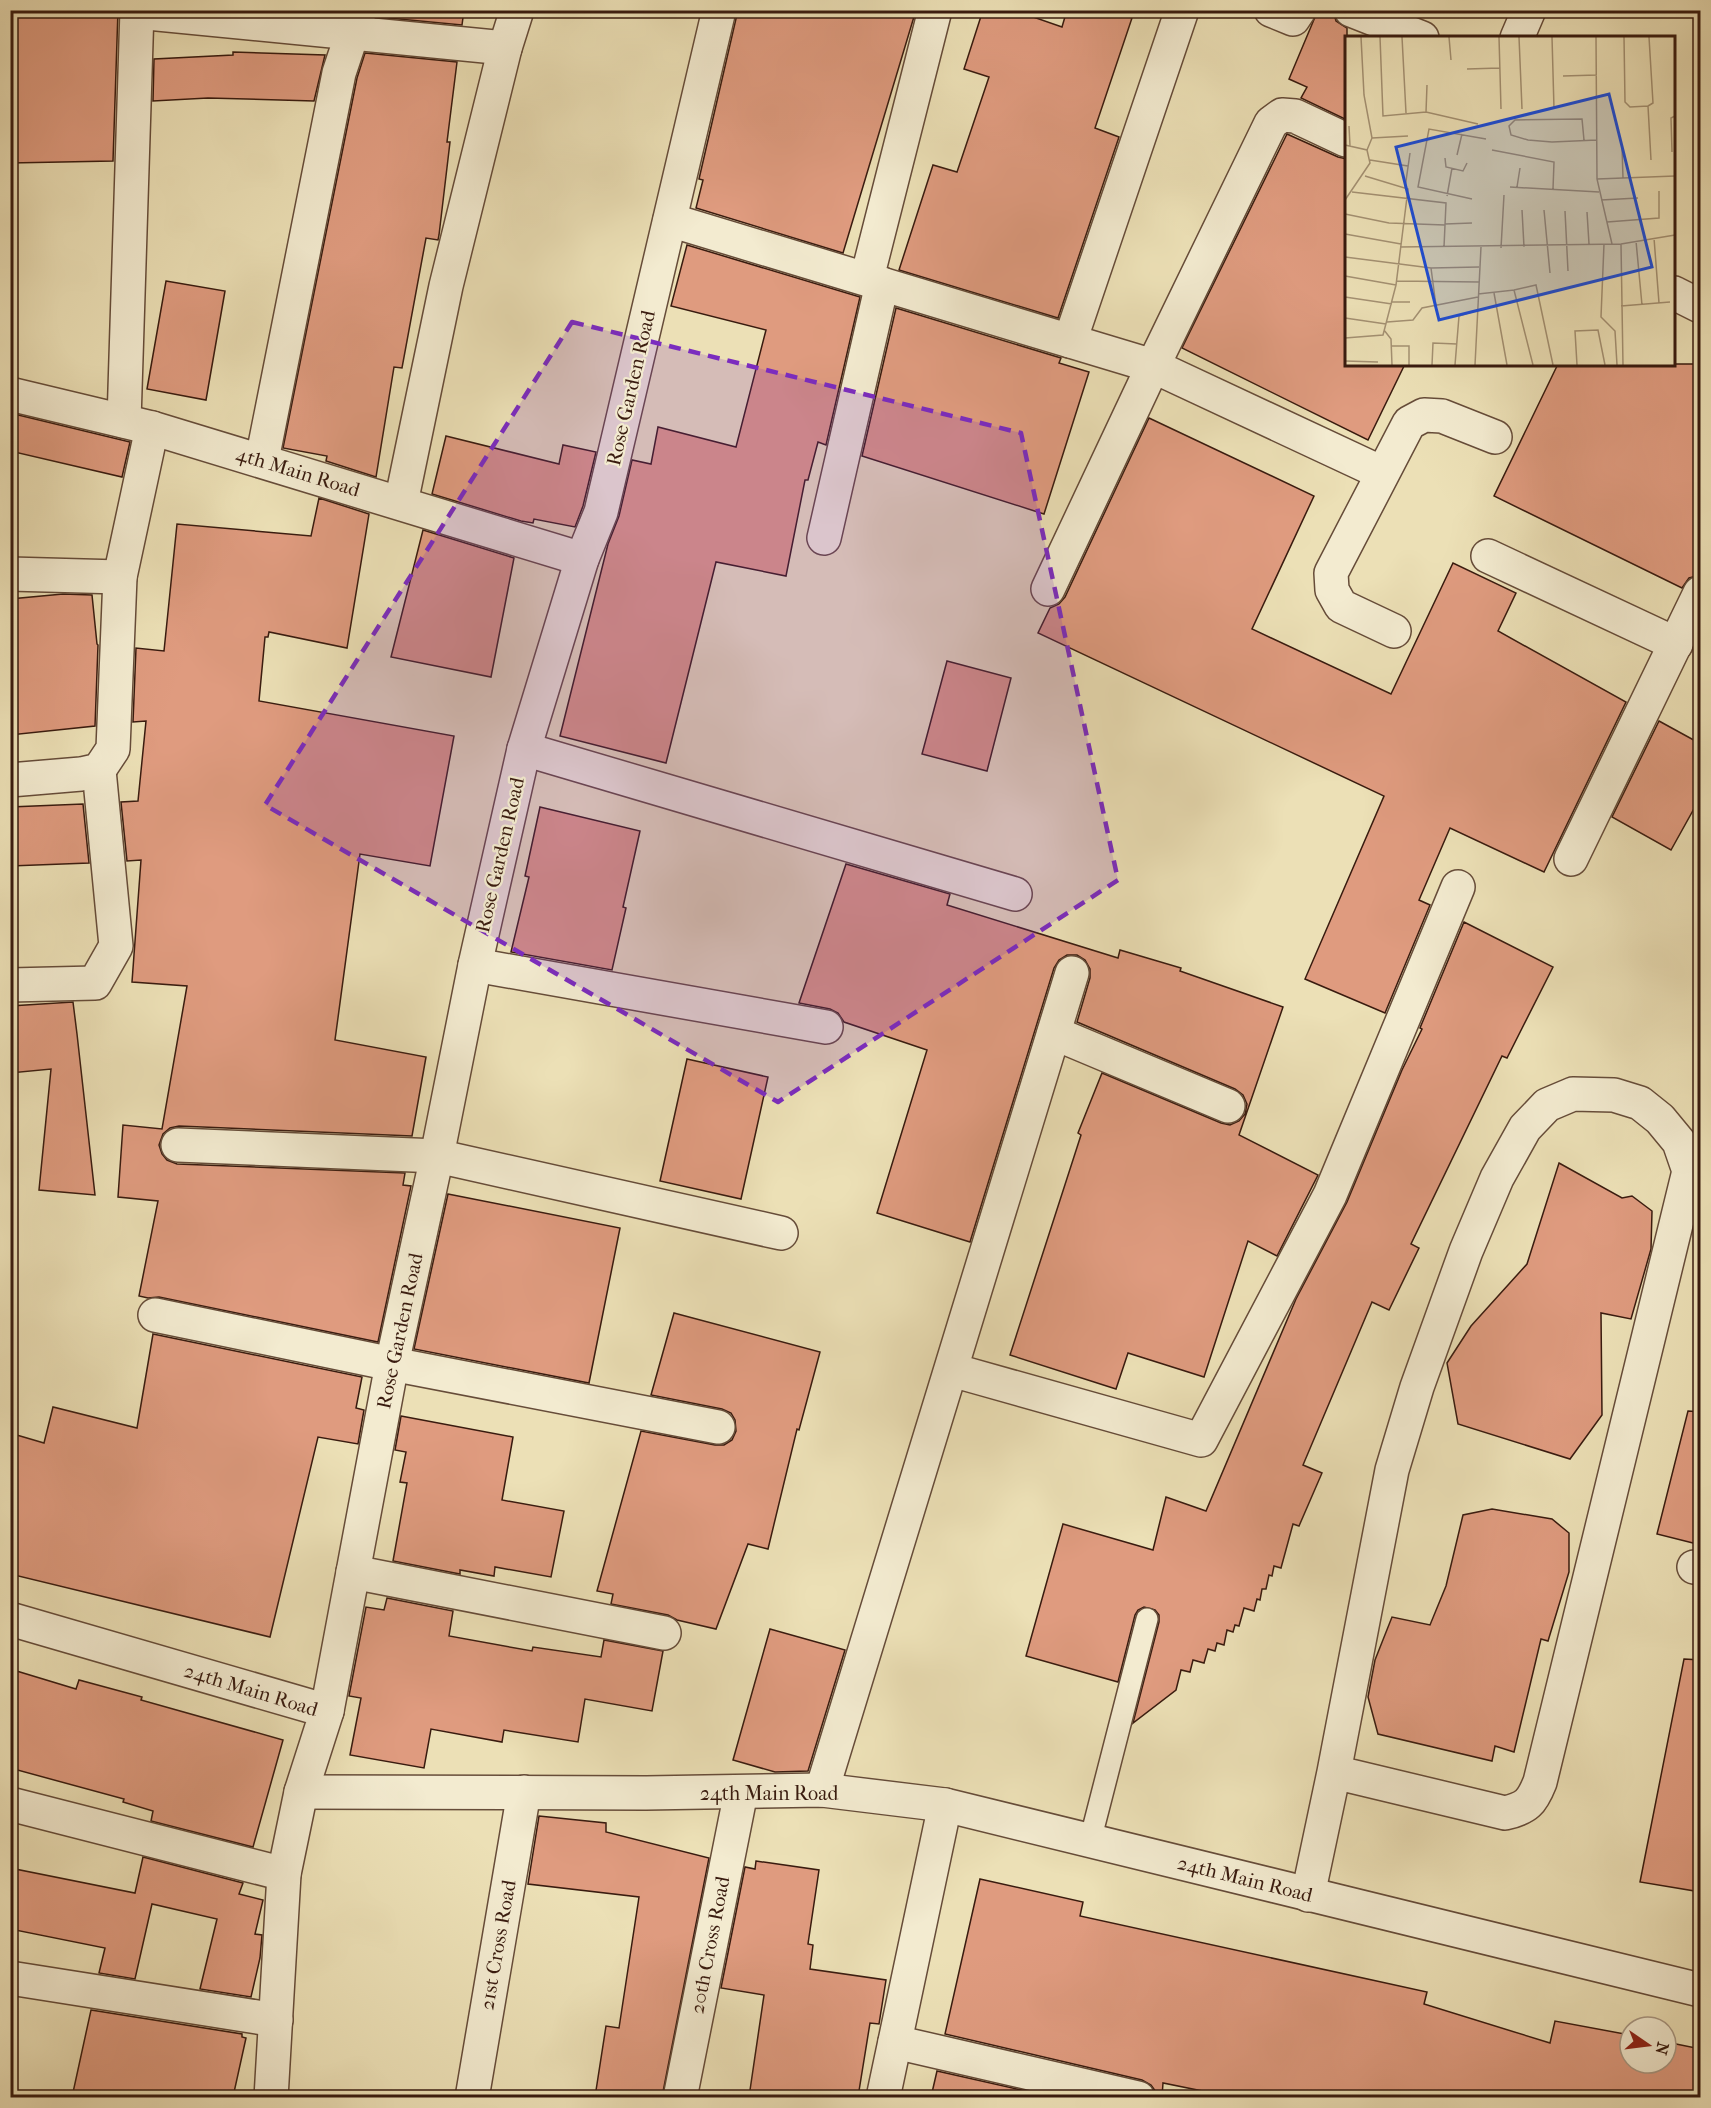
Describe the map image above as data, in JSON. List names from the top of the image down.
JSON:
{
  "streets": {
    "street": [
      "Rose Garden Road",
      "4th Main Road",
      "24th Main Road",
      "21st Cross Road",
      "20th Cross Road"
    ]
  },
  "crossings": [
    ["Rose Garden Road", "4th Main Road"],
    ["Rose Garden Road", "24th Main Road"],
    ["24th Main Road", "21st Cross Road"],
    ["24th Main Road", "20th Cross Road"]
  ],
  "north": "right"
}
